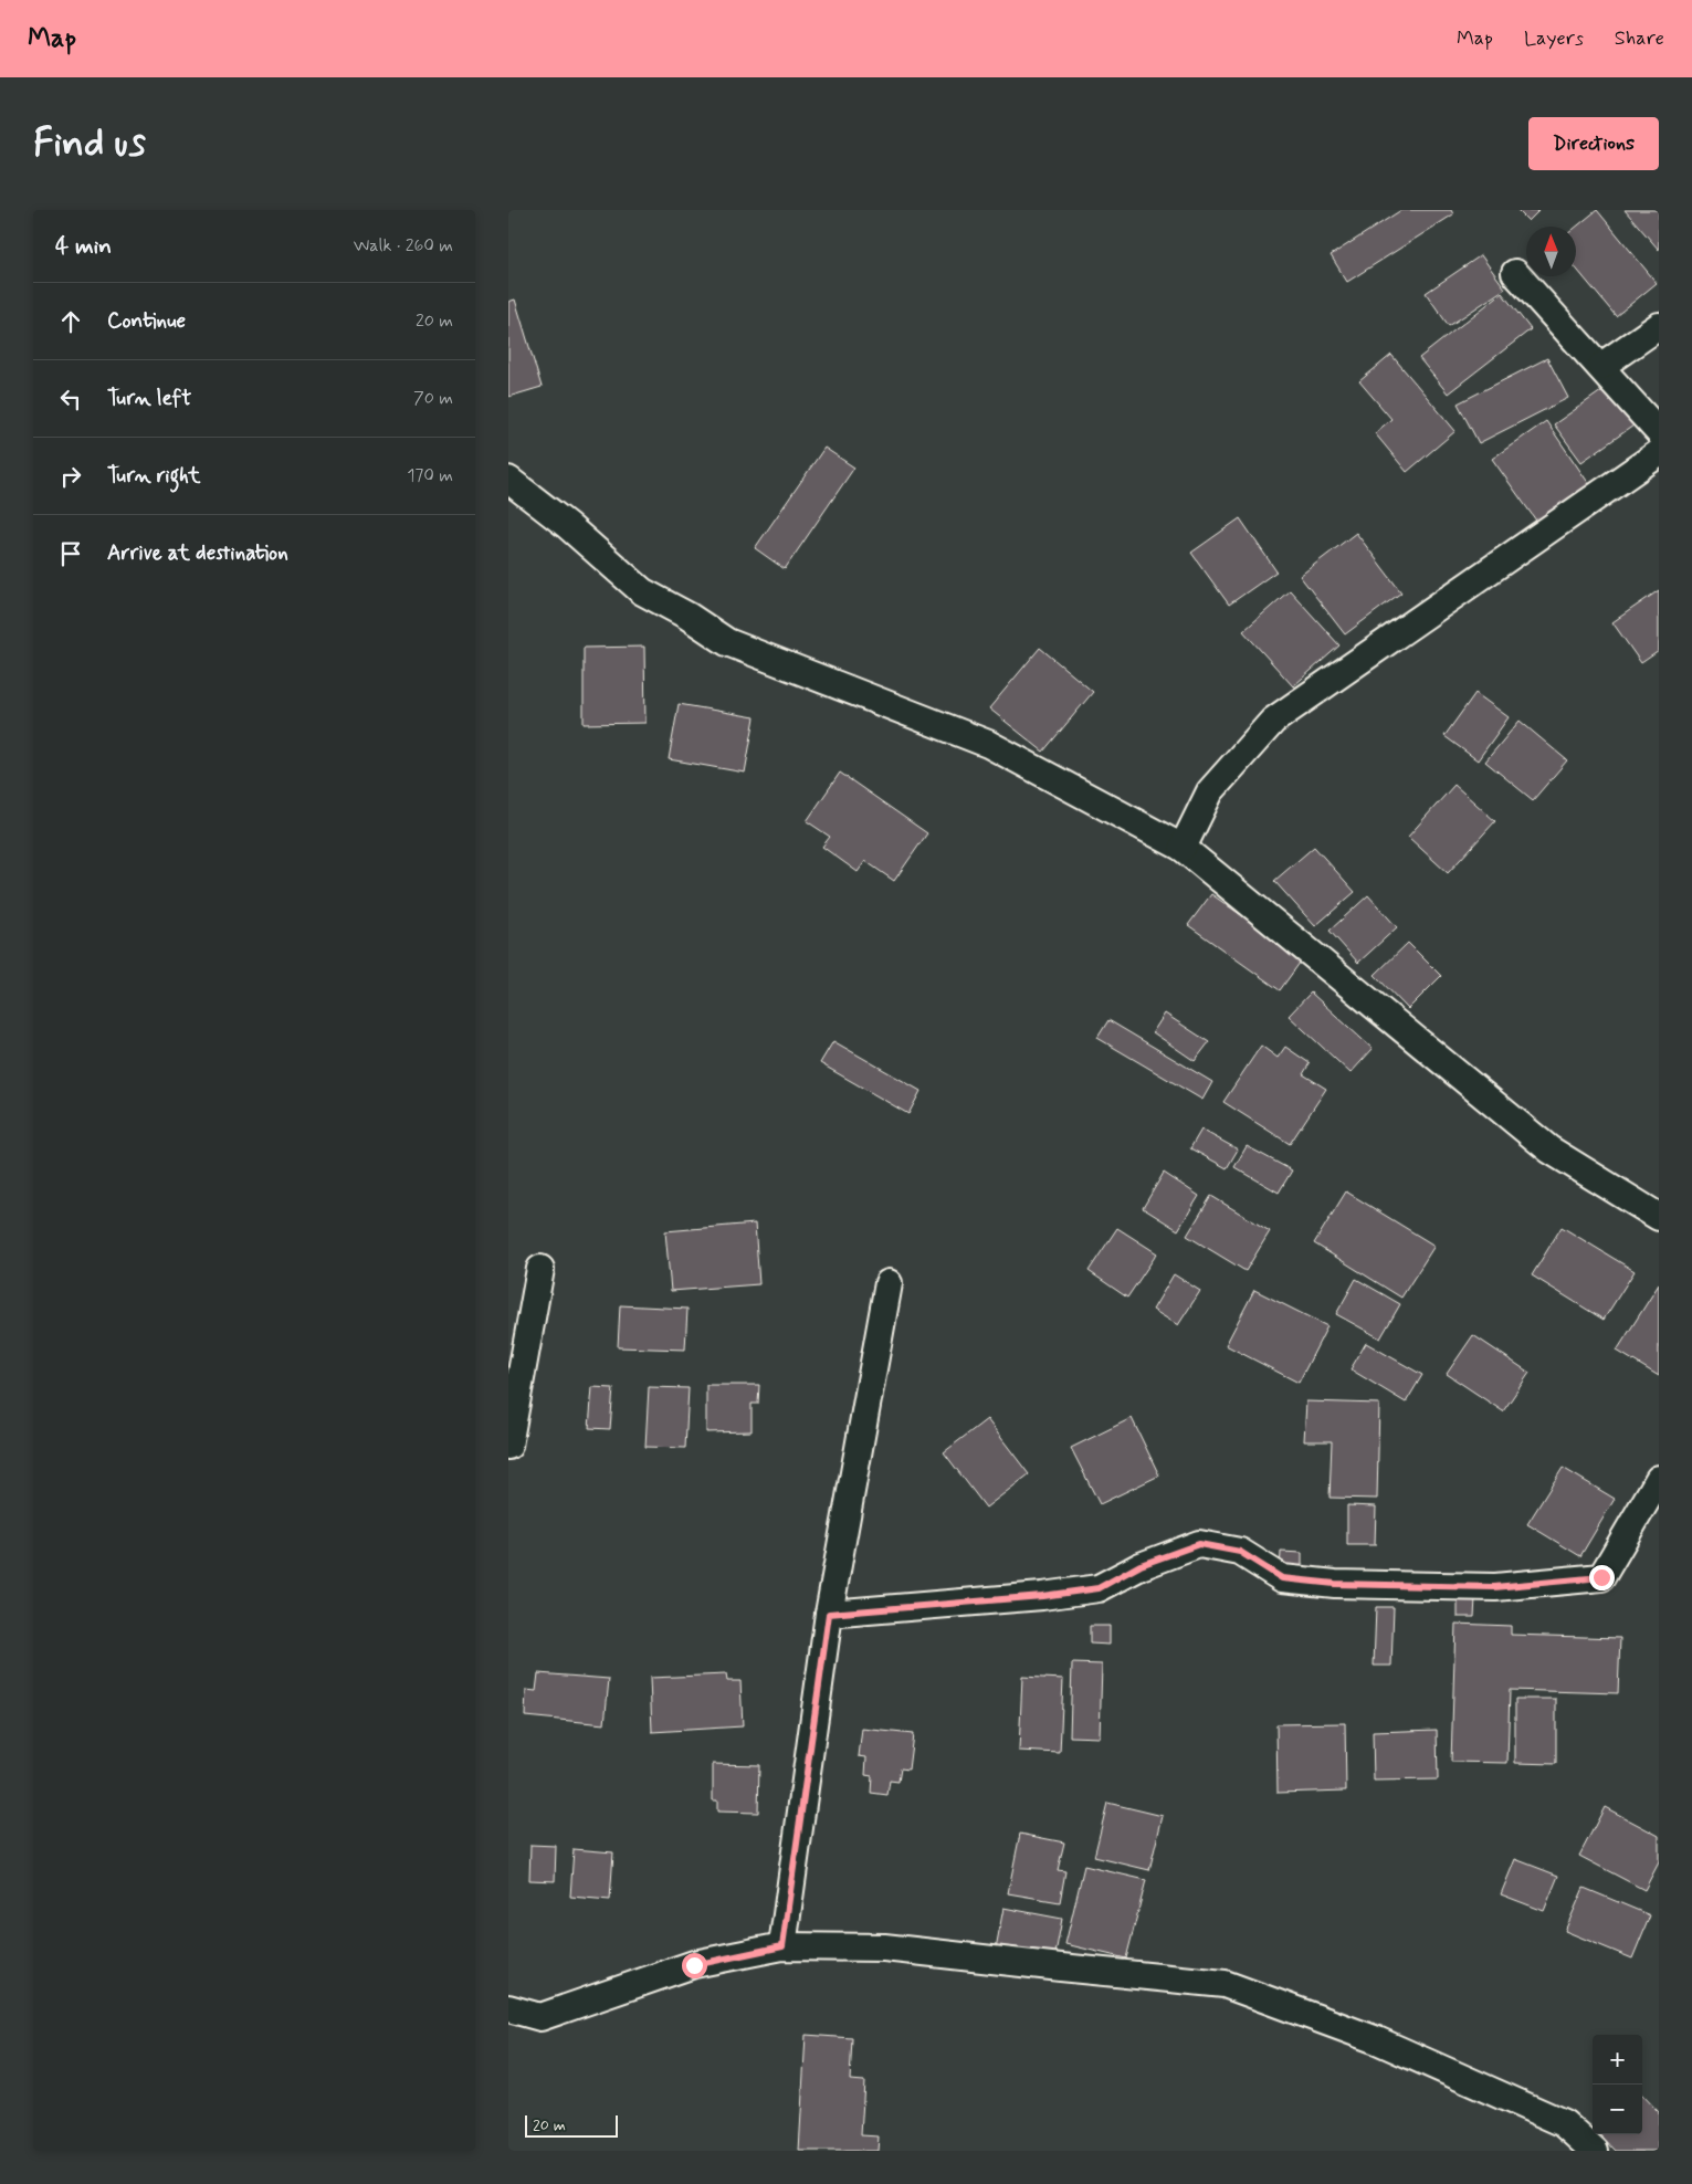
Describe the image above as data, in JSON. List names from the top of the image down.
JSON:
{
  "scale_bar": "20 m",
  "north": "top",
  "page": {
    "header": "Map",
    "nav": ["Map", "Layers", "Share"],
    "buttons": "Directions",
    "title": "Find us",
    "heading": ["4 min", "Walk · 260 m"],
    "list": [
      ["Continue", "20 m"],
      ["Turn left", "70 m"],
      ["Turn right", "170 m"],
      "Arrive at destination"
    ],
    "map_buttons": ["+", "−"],
    "scale": "20 m"
  }
}
